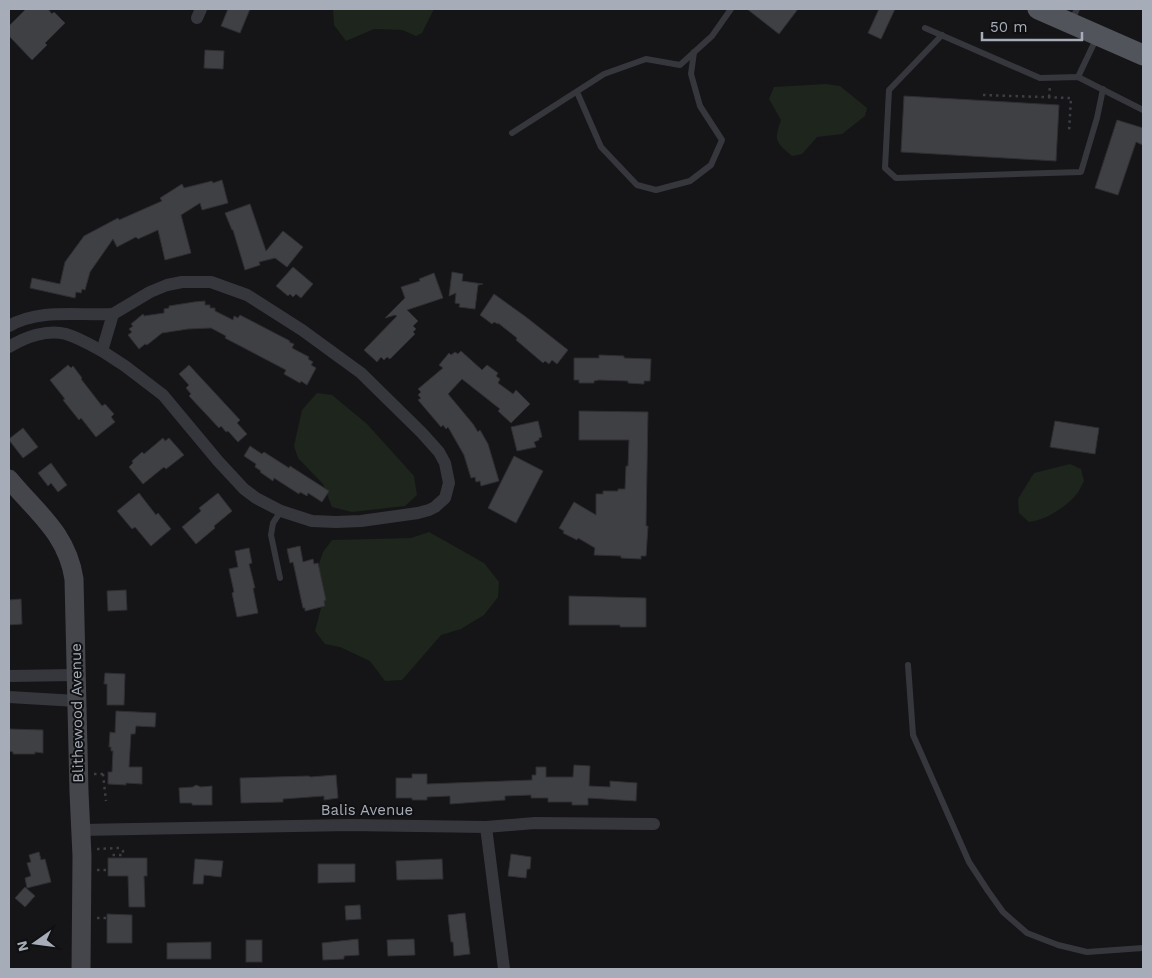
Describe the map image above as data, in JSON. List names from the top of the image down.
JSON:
{
  "streets": {
    "street": ["Blithewood Avenue", "Balis Avenue"]
  },
  "crossings": [
    ["Blithewood Avenue", "Balis Avenue"]
  ],
  "scale_bar": "50 m",
  "north": "left"
}
